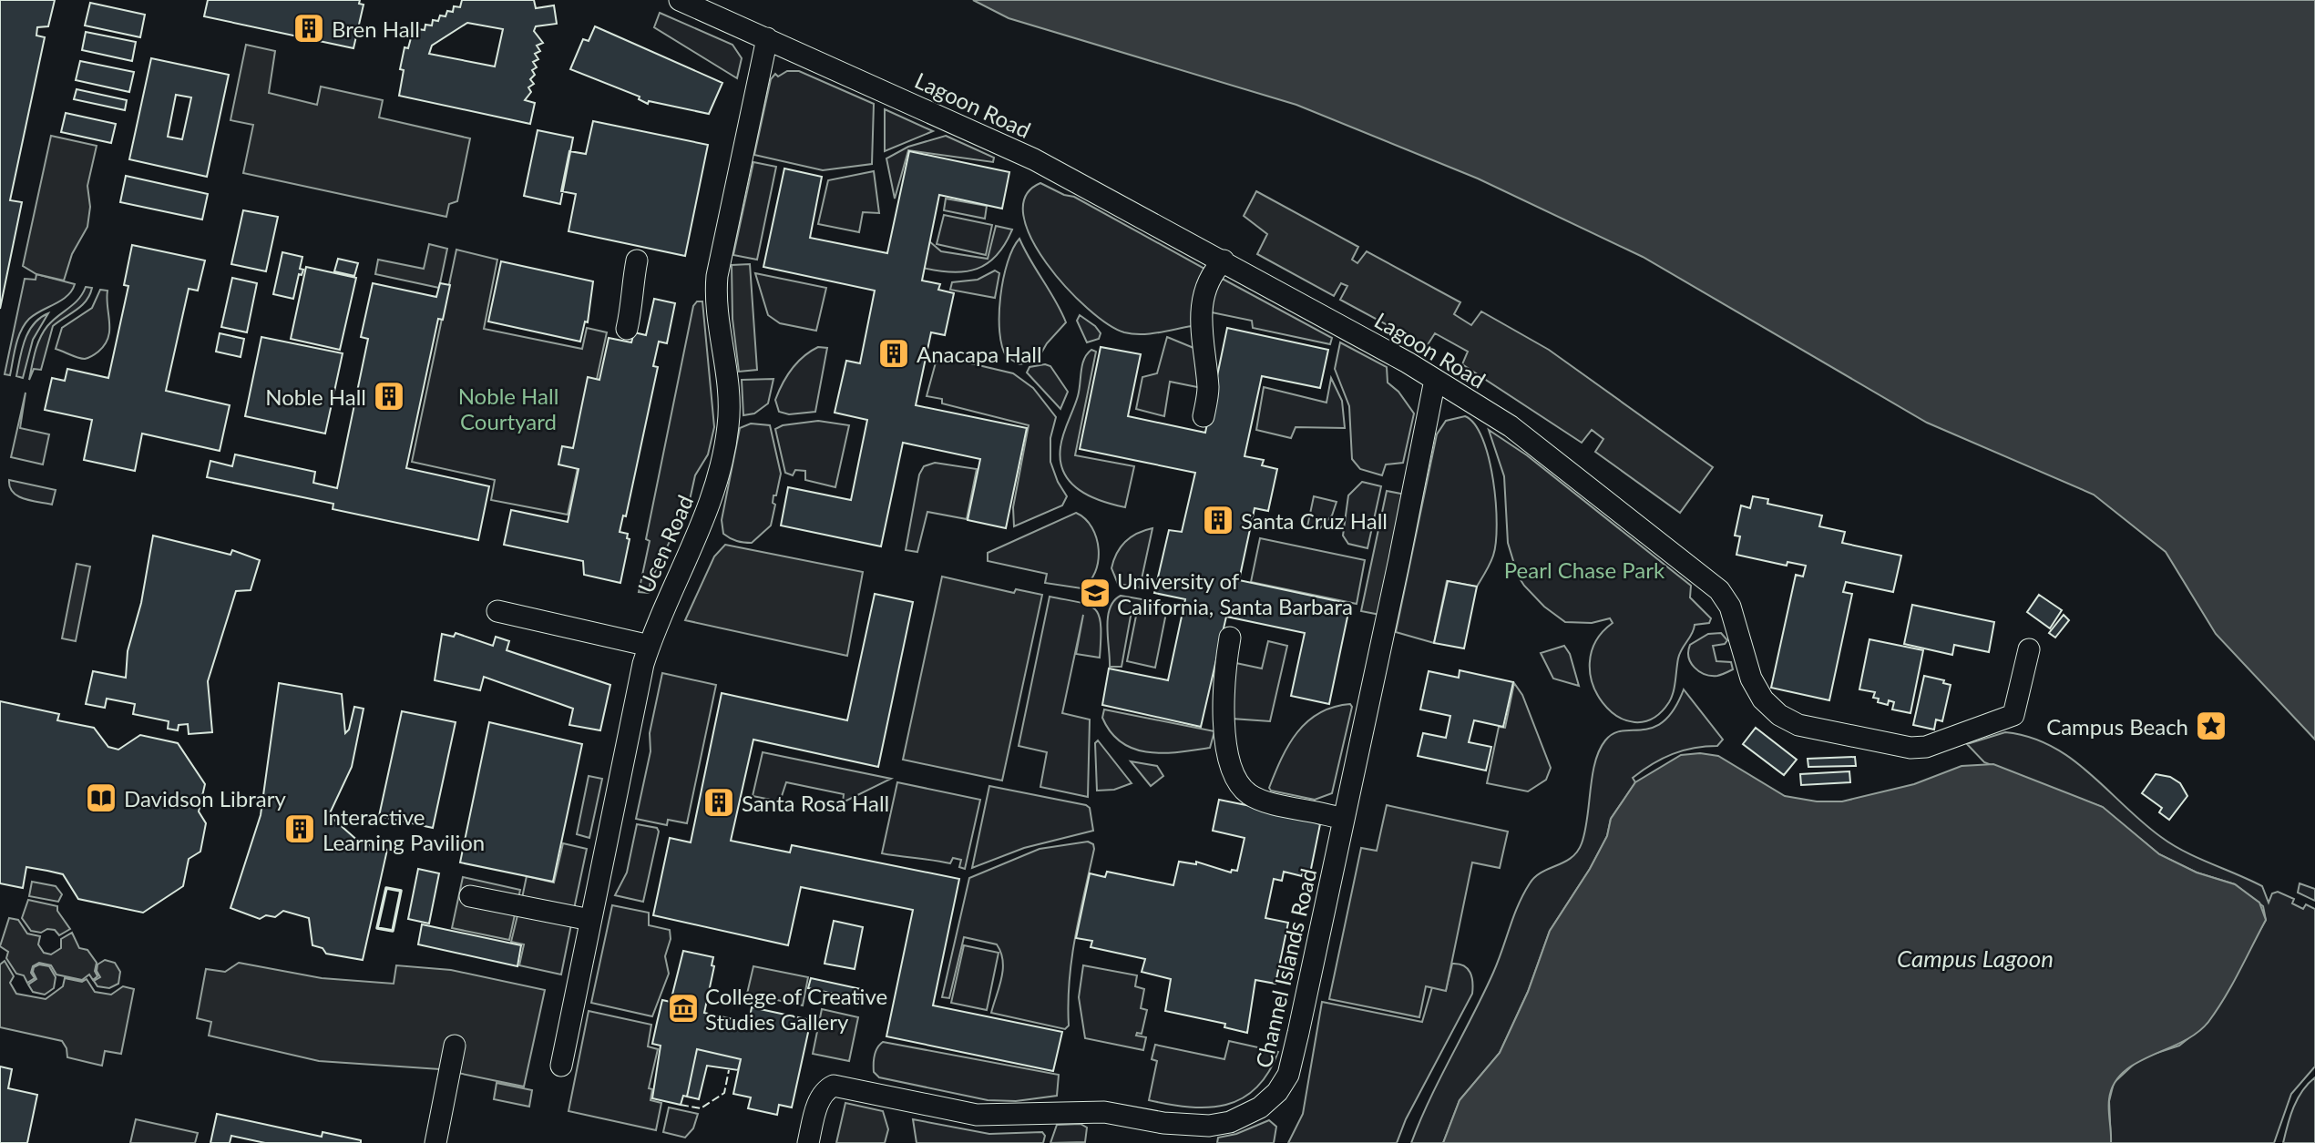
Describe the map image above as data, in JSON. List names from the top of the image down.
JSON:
{
  "streets": {
    "street": ["Lagoon Road", "Ucen Road", "Channel Islands Road"]
  },
  "crossings": [
    ["Lagoon Road", "Ucen Road"],
    ["Lagoon Road", "Channel Islands Road"]
  ],
  "water": ["Campus Lagoon"],
  "parks": ["Noble Hall Courtyard", "Pearl Chase Park"],
  "places": {
    "building": [
      "Bren Hall",
      "Anacapa Hall",
      "Noble Hall",
      "Santa Cruz Hall",
      "Santa Rosa Hall",
      "Interactive Learning Pavilion"
    ],
    "school or university": ["University of California, Santa Barbara"],
    "place": ["Campus Beach"],
    "library": ["Davidson Library"],
    "museum": ["College of Creative Studies Gallery"]
  }
}
